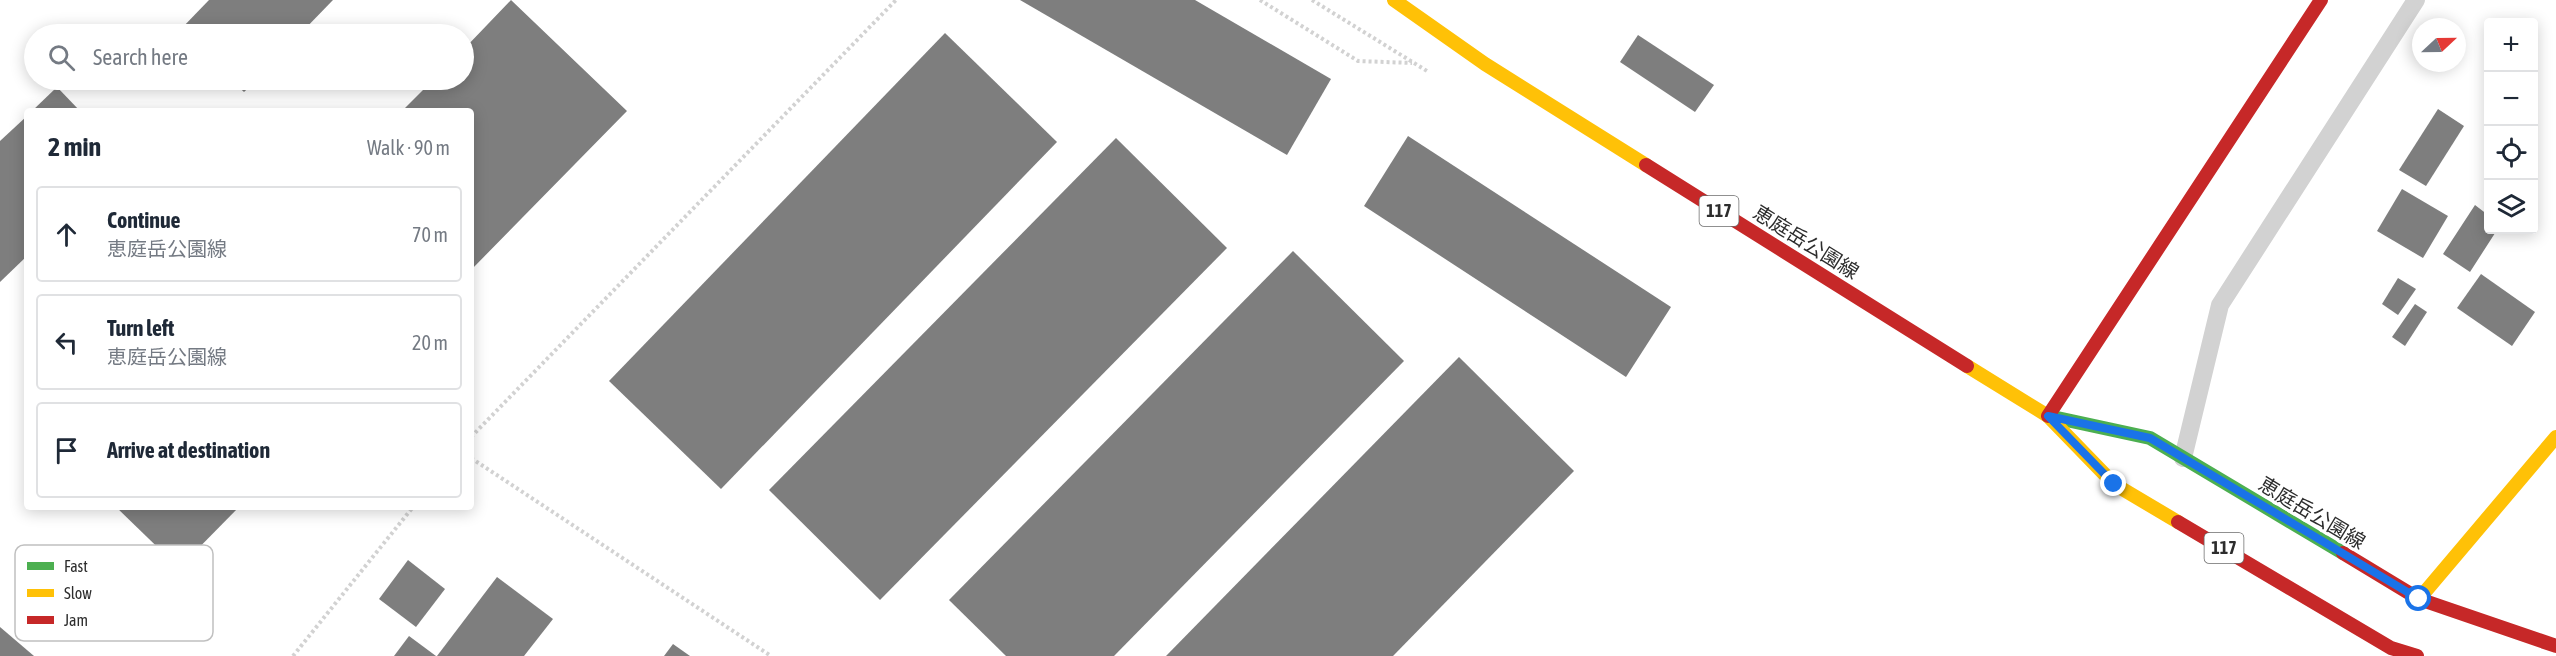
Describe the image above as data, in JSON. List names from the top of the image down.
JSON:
{
  "streets": {
    "main road": ["117", "恵庭岳公園線"]
  },
  "legend": ["Fast", "Slow", "Jam"],
  "north": "right",
  "page": {
    "map_buttons": ["+", "−"],
    "search": "Search here",
    "heading": ["2 min", "Walk · 90 m"],
    "list": [
      ["Continue", "恵庭岳公園線", "70 m"],
      ["Turn left", "恵庭岳公園線", "20 m"],
      "Arrive at destination"
    ]
  }
}
